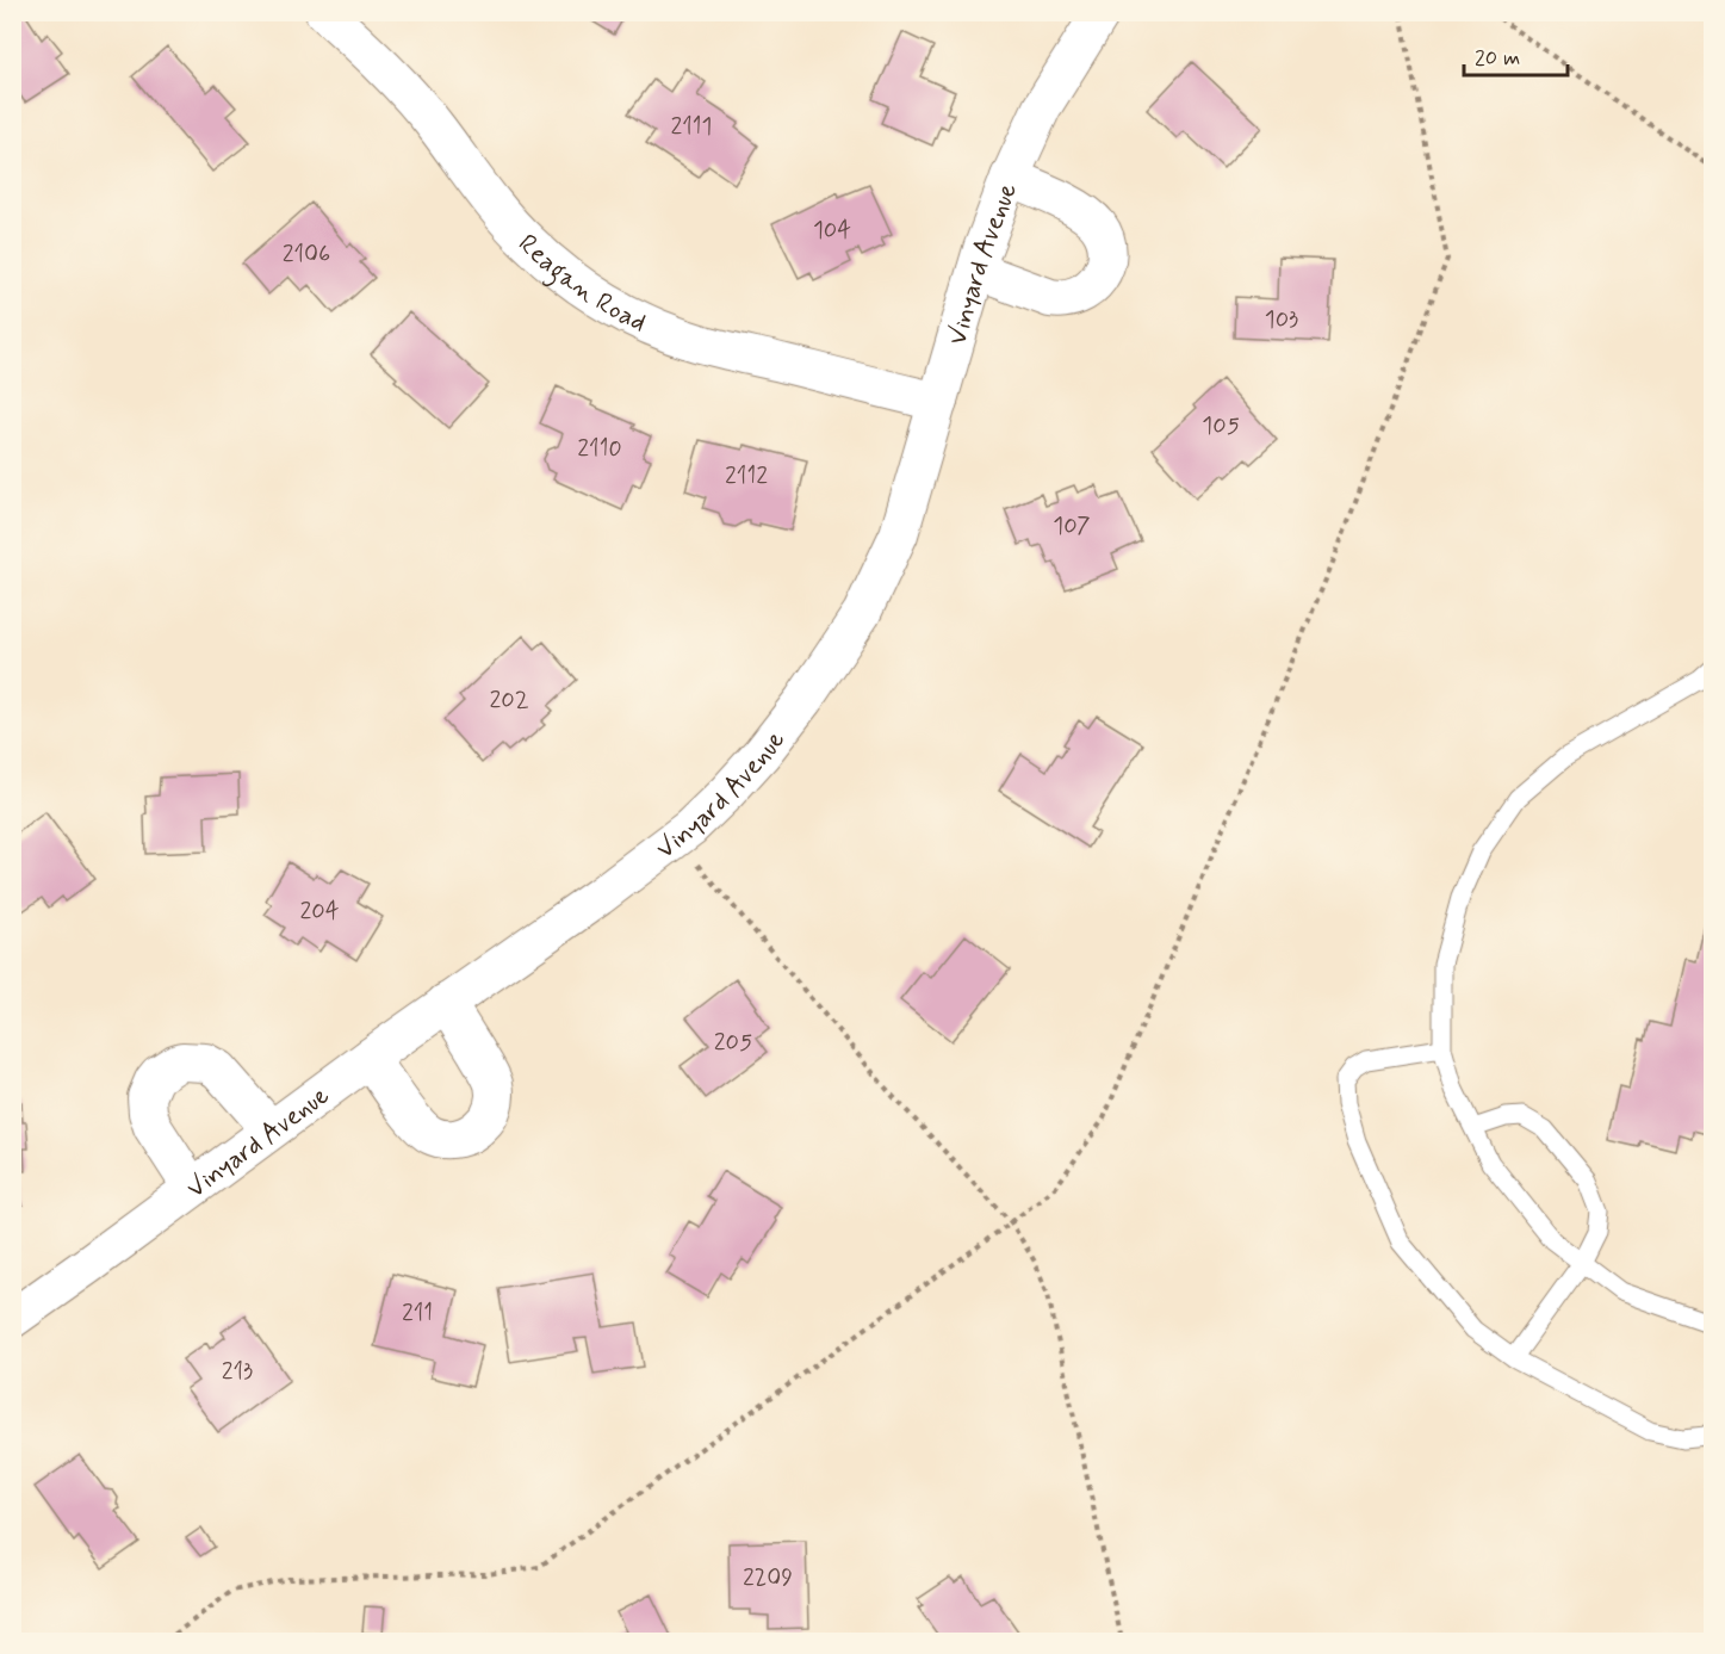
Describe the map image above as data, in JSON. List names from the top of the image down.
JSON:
{
  "streets": {
    "street": ["Vinyard Avenue", "Reagan Road"]
  },
  "crossings": [
    ["Vinyard Avenue", "Reagan Road"]
  ],
  "house_numbers": [
    "2111",
    "104",
    "2106",
    "103",
    "105",
    "2110",
    "2112",
    "107",
    "202",
    "204",
    "205",
    "211",
    "213",
    "2209"
  ],
  "scale_bar": "20 m"
}
